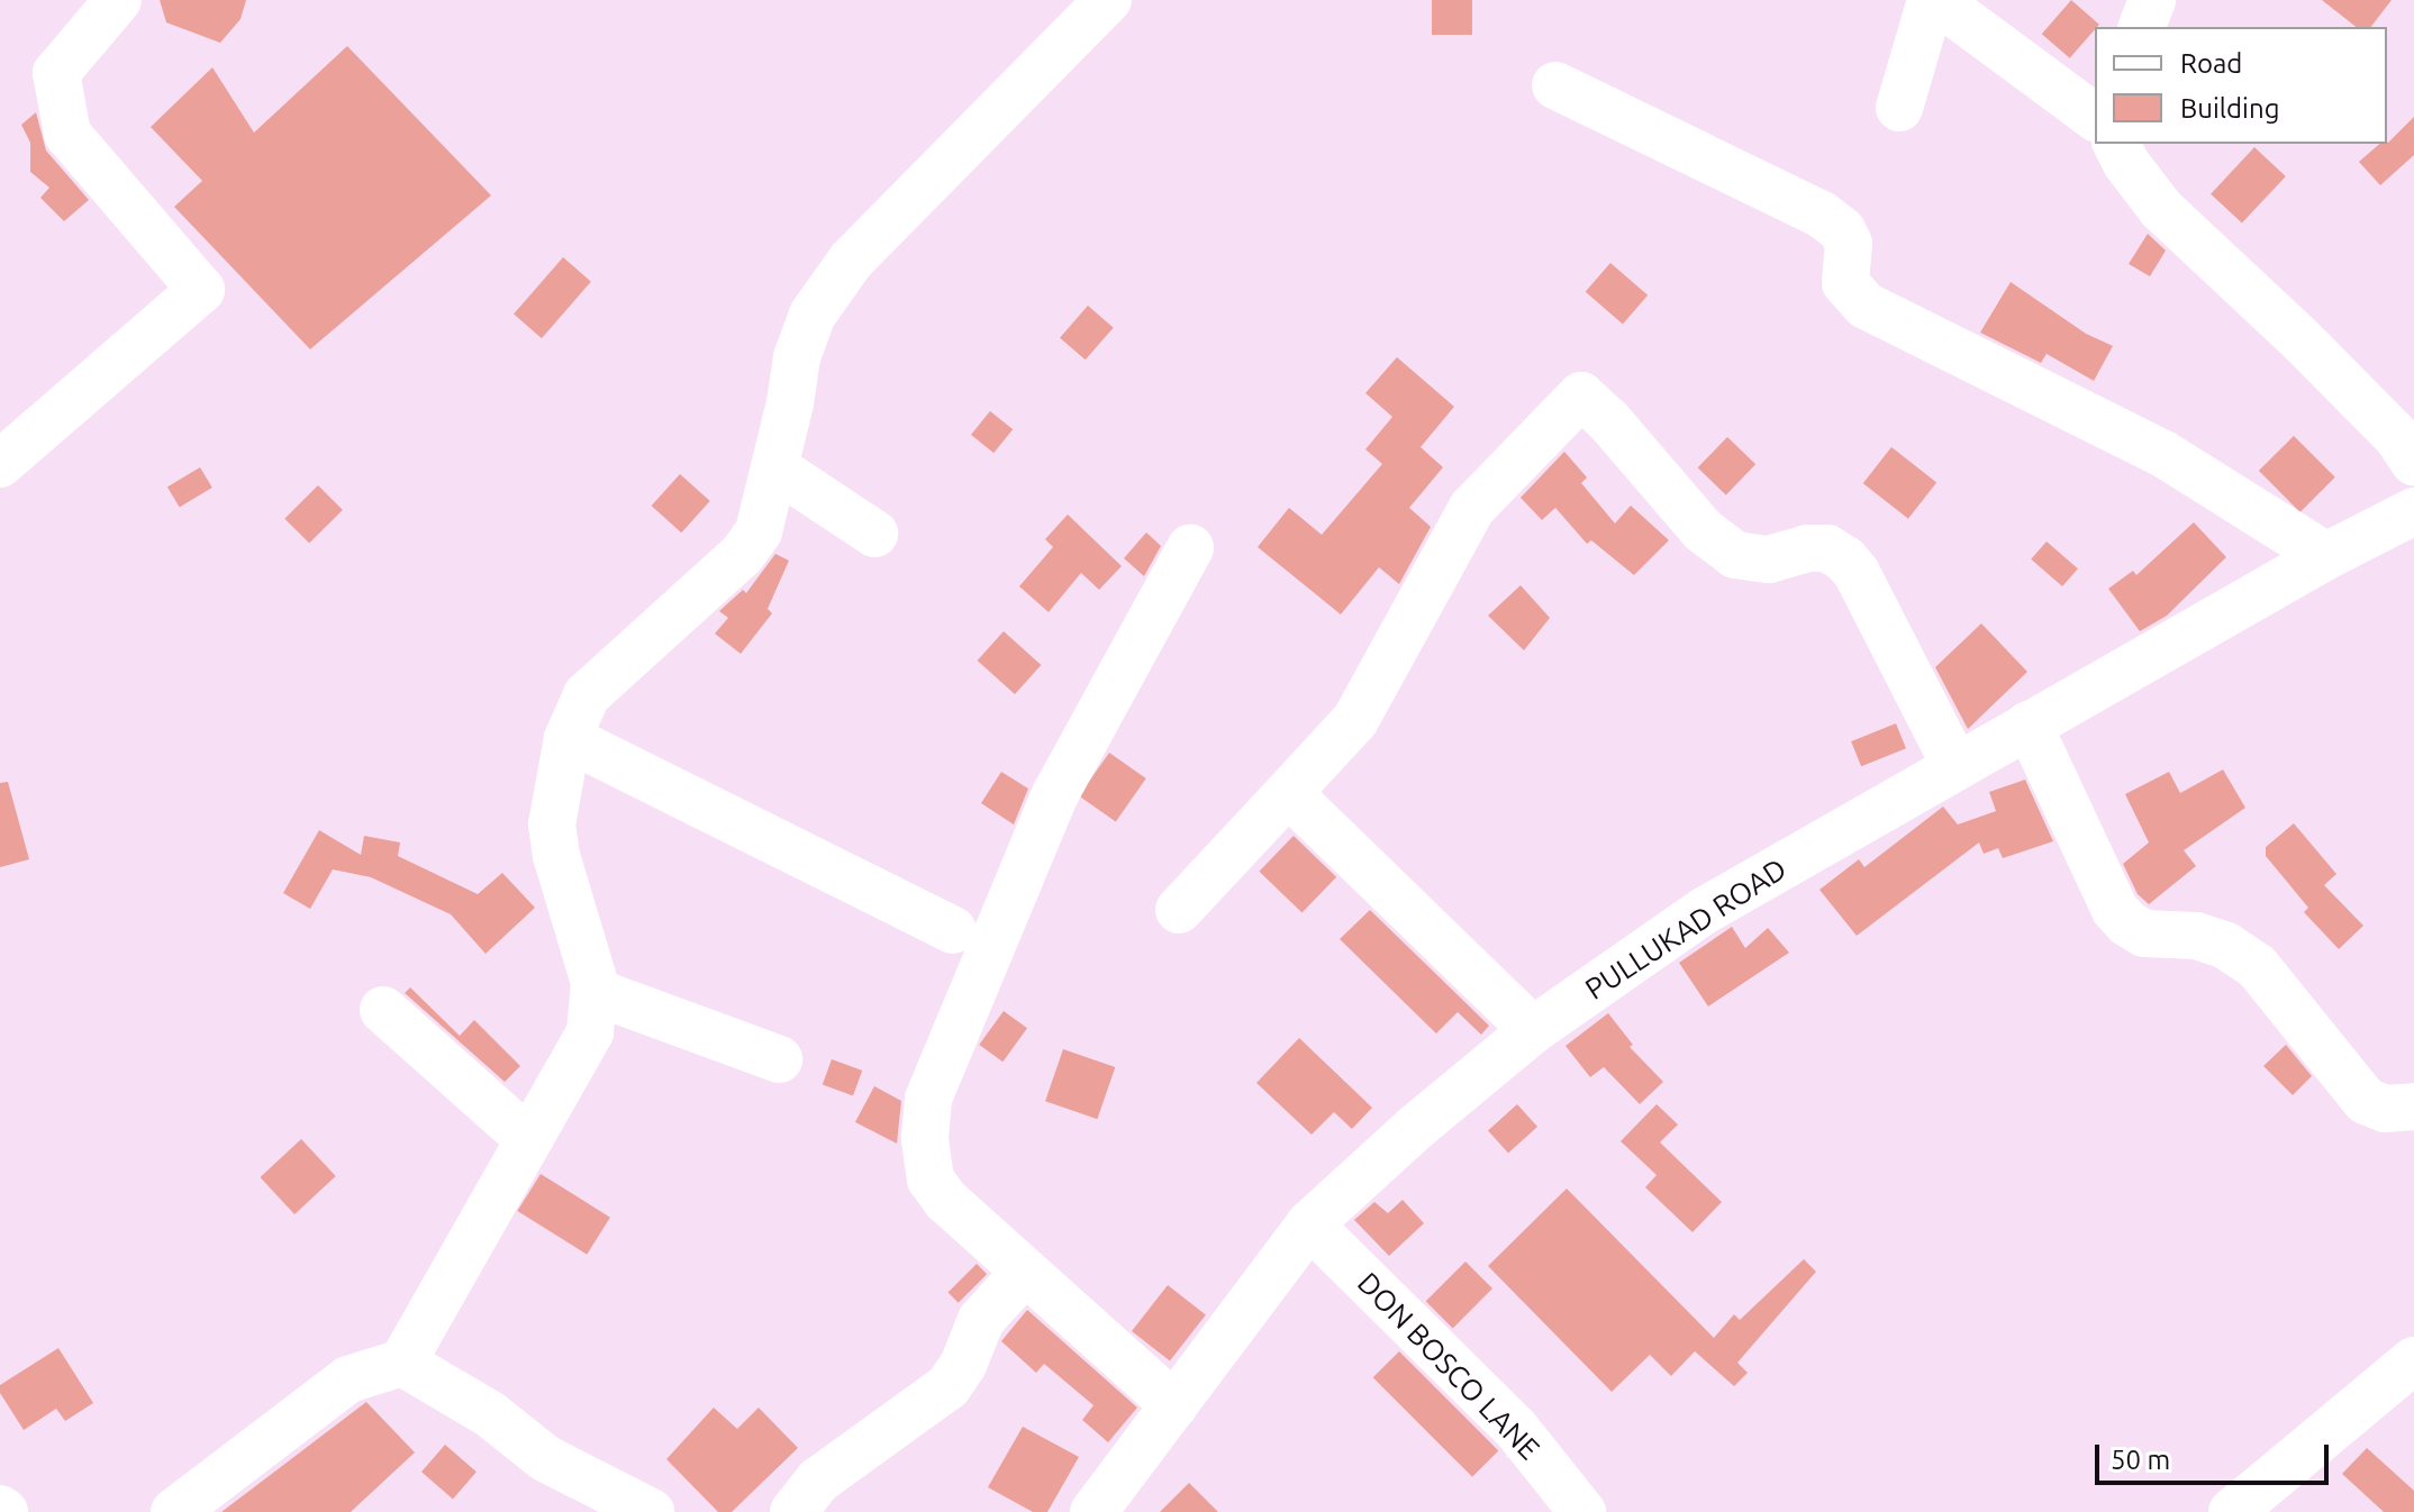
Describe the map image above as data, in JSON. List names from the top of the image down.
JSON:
{
  "streets": {
    "street": ["PULLUKAD ROAD", "DON BOSCO LANE"]
  },
  "crossings": [
    ["PULLUKAD ROAD", "DON BOSCO LANE"]
  ],
  "legend": ["Road", "Building"],
  "scale_bar": "50 m"
}
